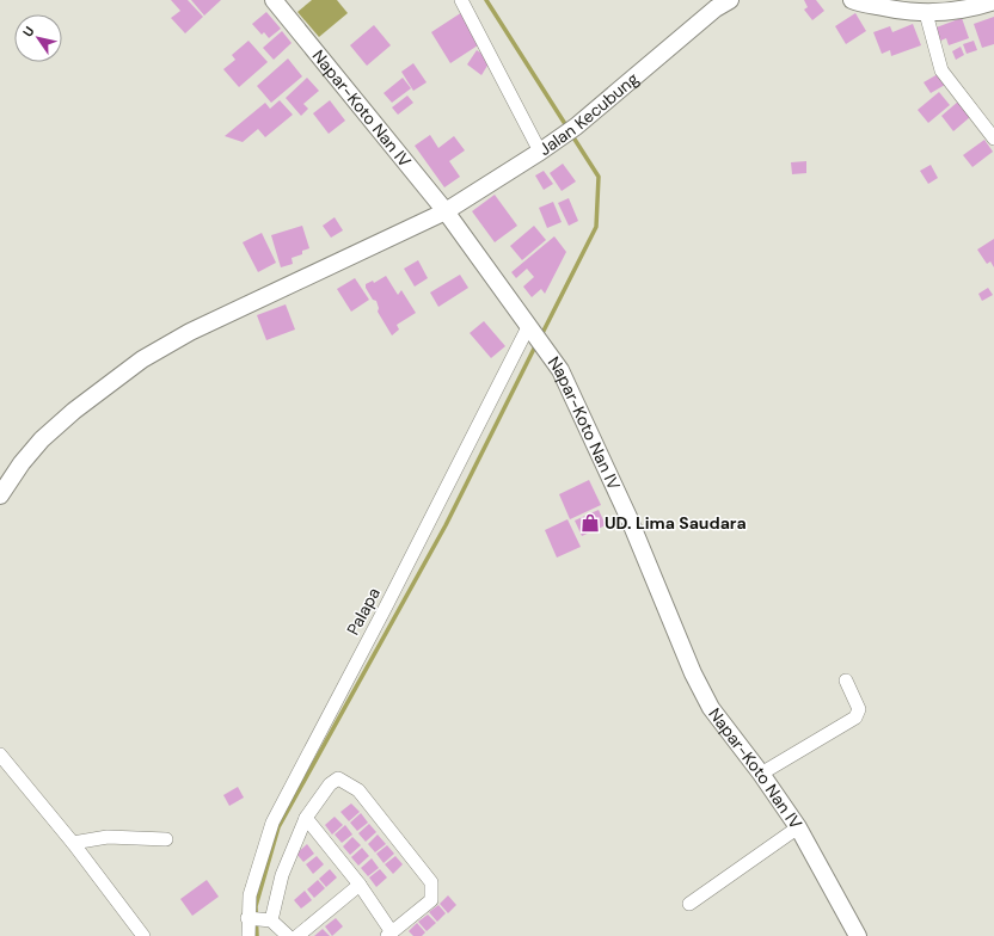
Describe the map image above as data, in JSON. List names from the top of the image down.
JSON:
{
  "streets": {
    "street": ["Napar-Koto Nan IV", "Jalan Kecubung", "Palapa"]
  },
  "crossings": [
    ["Napar-Koto Nan IV", "Jalan Kecubung"],
    ["Napar-Koto Nan IV", "Palapa"]
  ],
  "places": {
    "shop": ["UD. Lima Saudara"]
  },
  "north": "top left"
}
